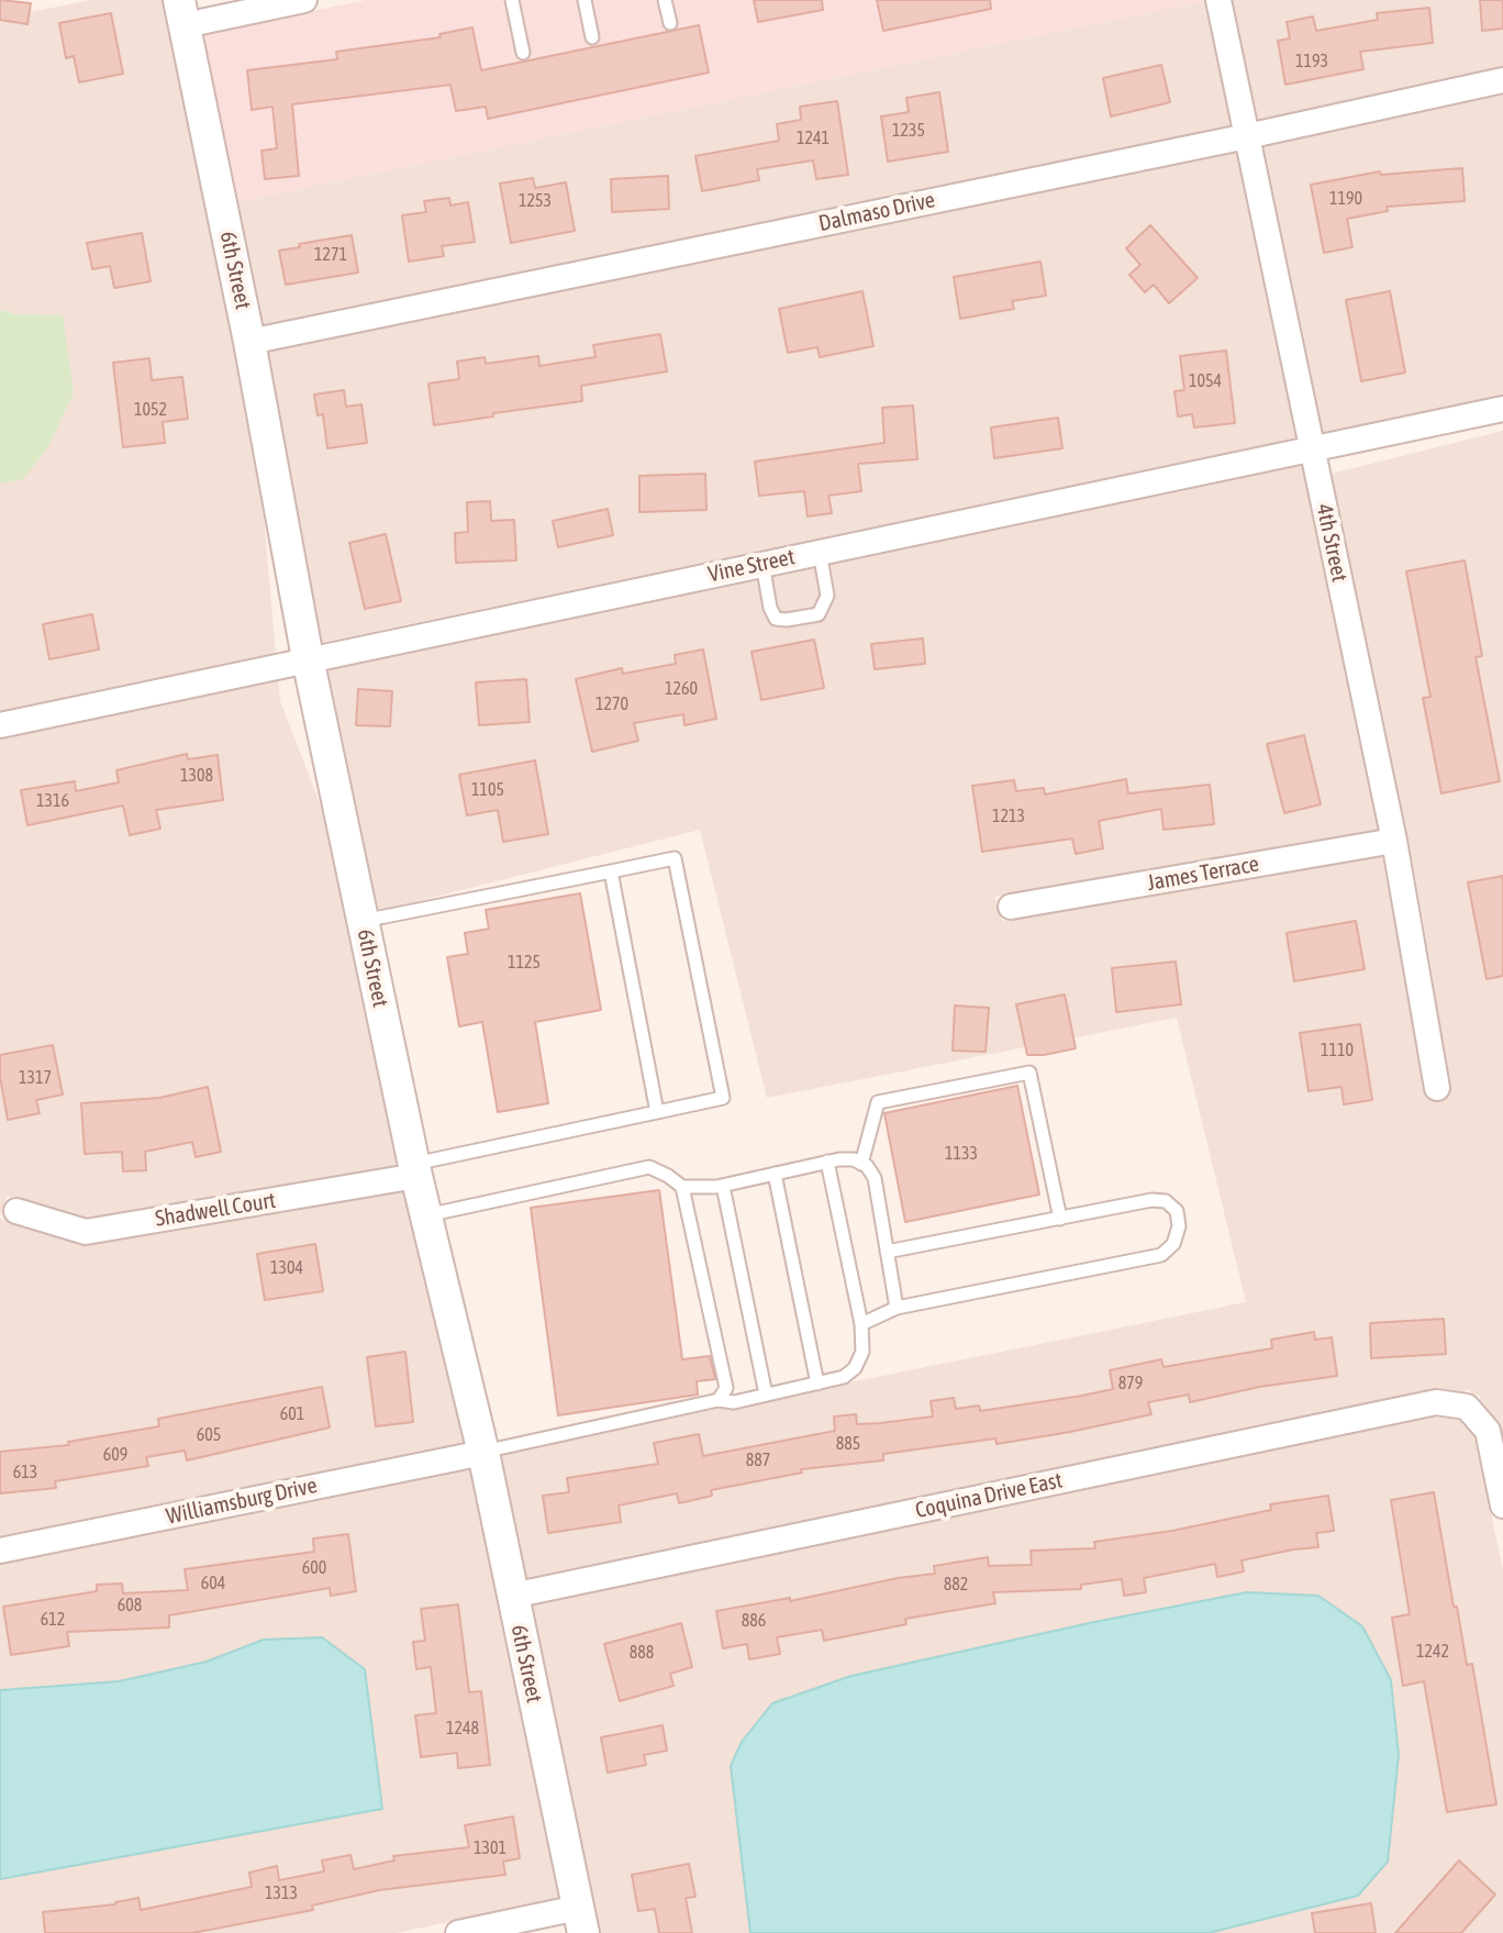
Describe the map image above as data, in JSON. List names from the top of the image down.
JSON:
{
  "streets": {
    "street": [
      "Dalmaso Drive",
      "6th Street",
      "4th Street",
      "Vine Street",
      "James Terrace",
      "Shadwell Court",
      "Coquina Drive East",
      "Williamsburg Drive"
    ]
  },
  "crossings": [
    ["Dalmaso Drive", "6th Street"],
    ["Dalmaso Drive", "4th Street"],
    ["6th Street", "Vine Street"],
    ["6th Street", "Shadwell Court"],
    ["6th Street", "Coquina Drive East"],
    ["6th Street", "Williamsburg Drive"],
    ["4th Street", "Vine Street"],
    ["4th Street", "James Terrace"]
  ],
  "house_numbers": [
    "1193",
    "1235",
    "1241",
    "1190",
    "1253",
    "1271",
    "1054",
    "1052",
    "1260",
    "1270",
    "1308",
    "1105",
    "1316",
    "1213",
    "1125",
    "1110",
    "1317",
    "1133",
    "1304",
    "879",
    "601",
    "605",
    "885",
    "609",
    "887",
    "613",
    "600",
    "604",
    "882",
    "608",
    "612",
    "886",
    "1242",
    "888",
    "1248",
    "1301",
    "1313"
  ]
}
